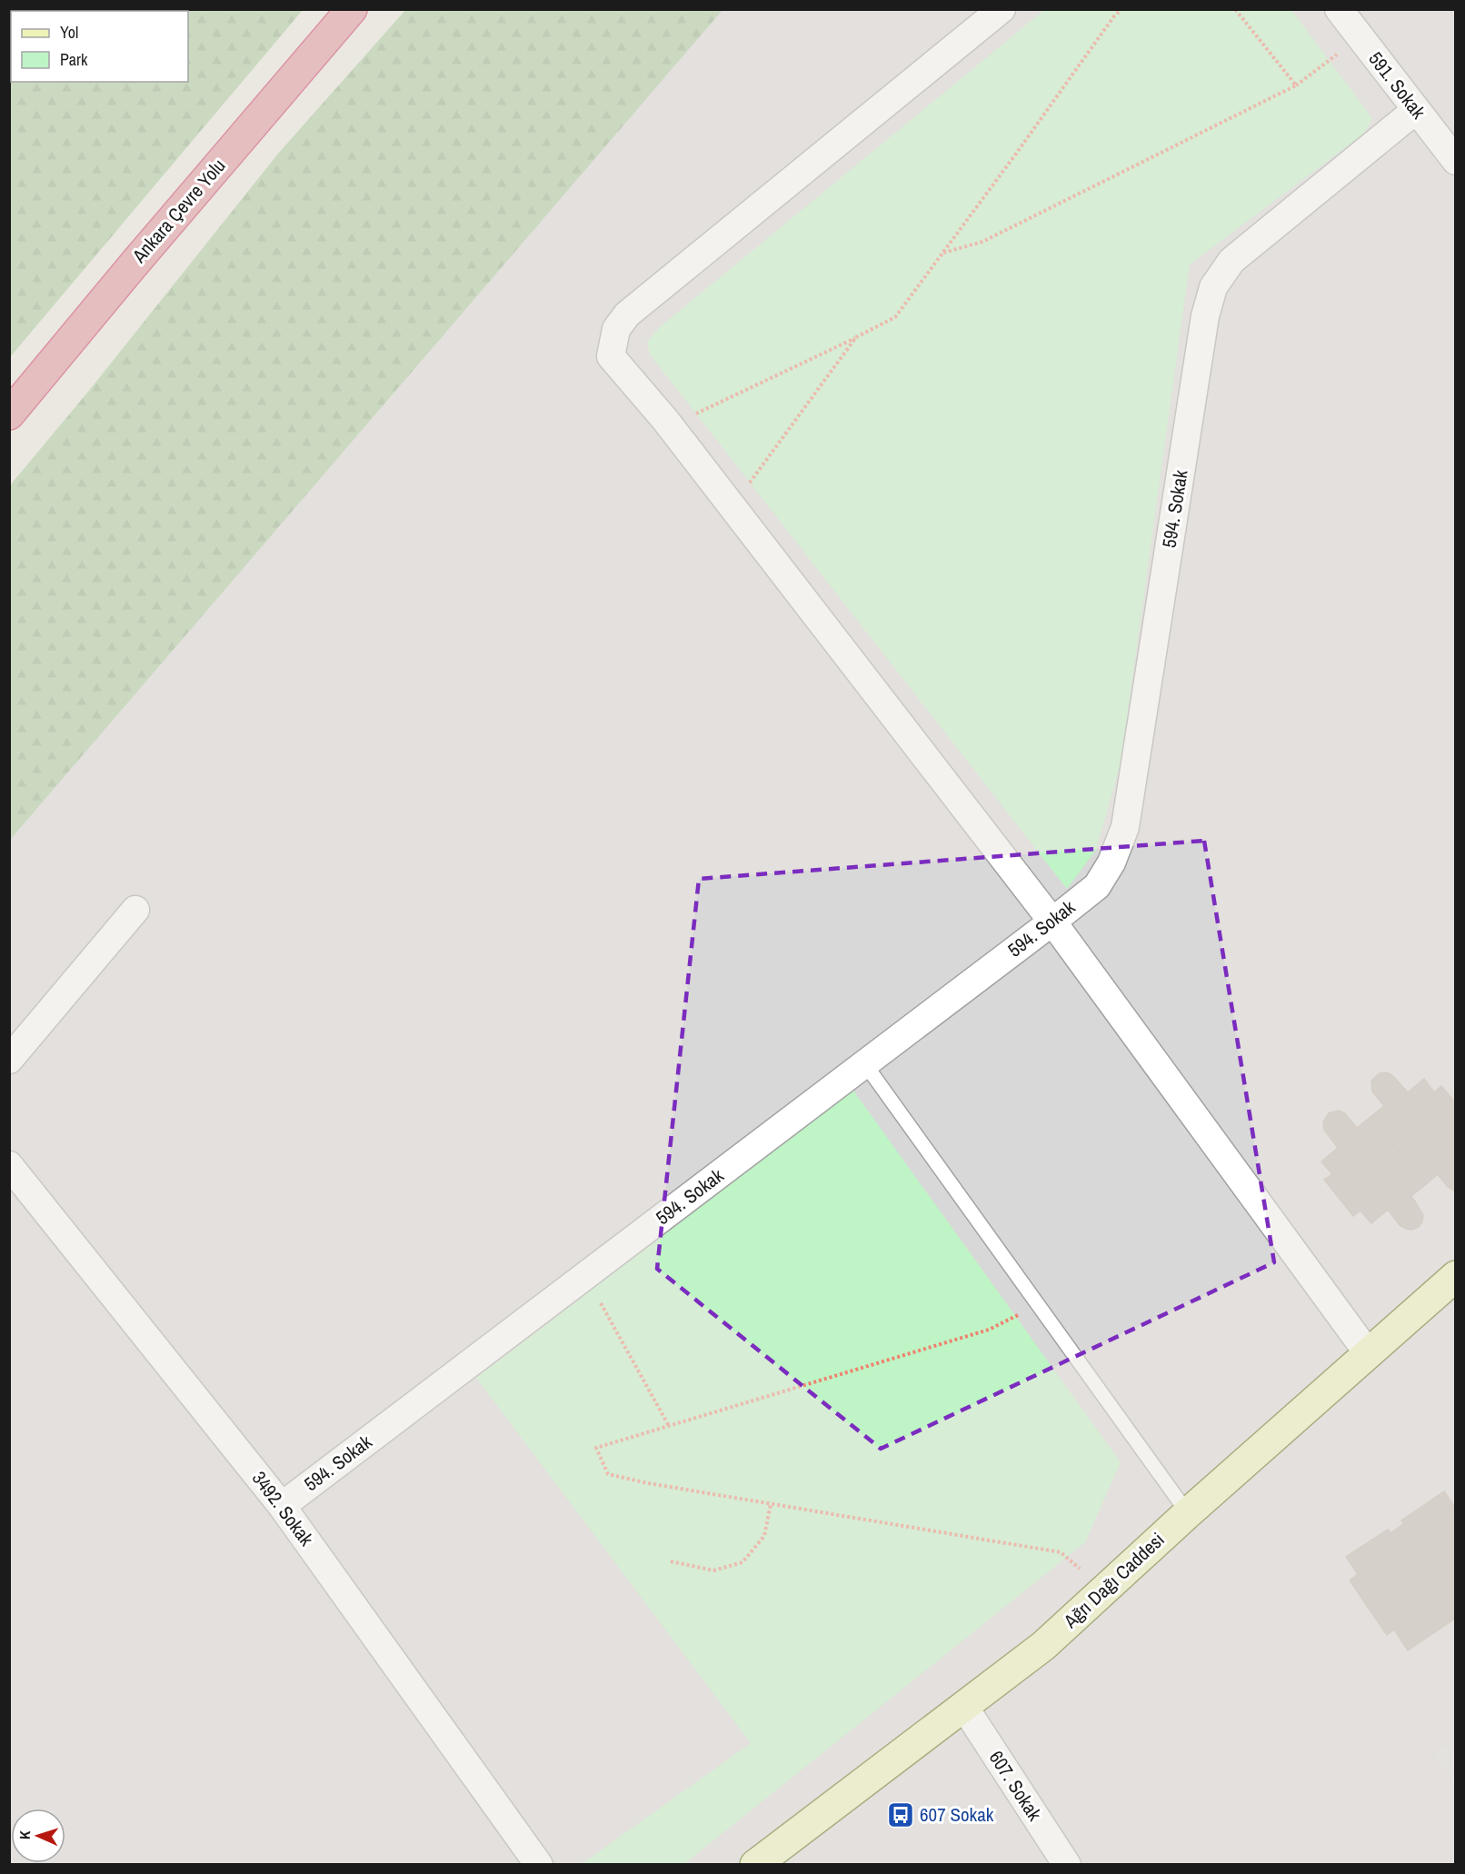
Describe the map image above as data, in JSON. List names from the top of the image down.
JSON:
{
  "streets": {
    "highway": ["Ankara Çevre Yolu"],
    "main road": ["Ağrı Dağı Caddesi"],
    "street": [
      "591. Sokak",
      "594. Sokak",
      "3492. Sokak",
      "607. Sokak"
    ]
  },
  "crossings": [
    ["591. Sokak", "594. Sokak"],
    ["594. Sokak", "3492. Sokak"],
    ["Ağrı Dağı Caddesi", "607. Sokak"]
  ],
  "places": {
    "bus stop": ["607 Sokak"]
  },
  "legend": ["Yol", "Park"],
  "north": "left"
}
